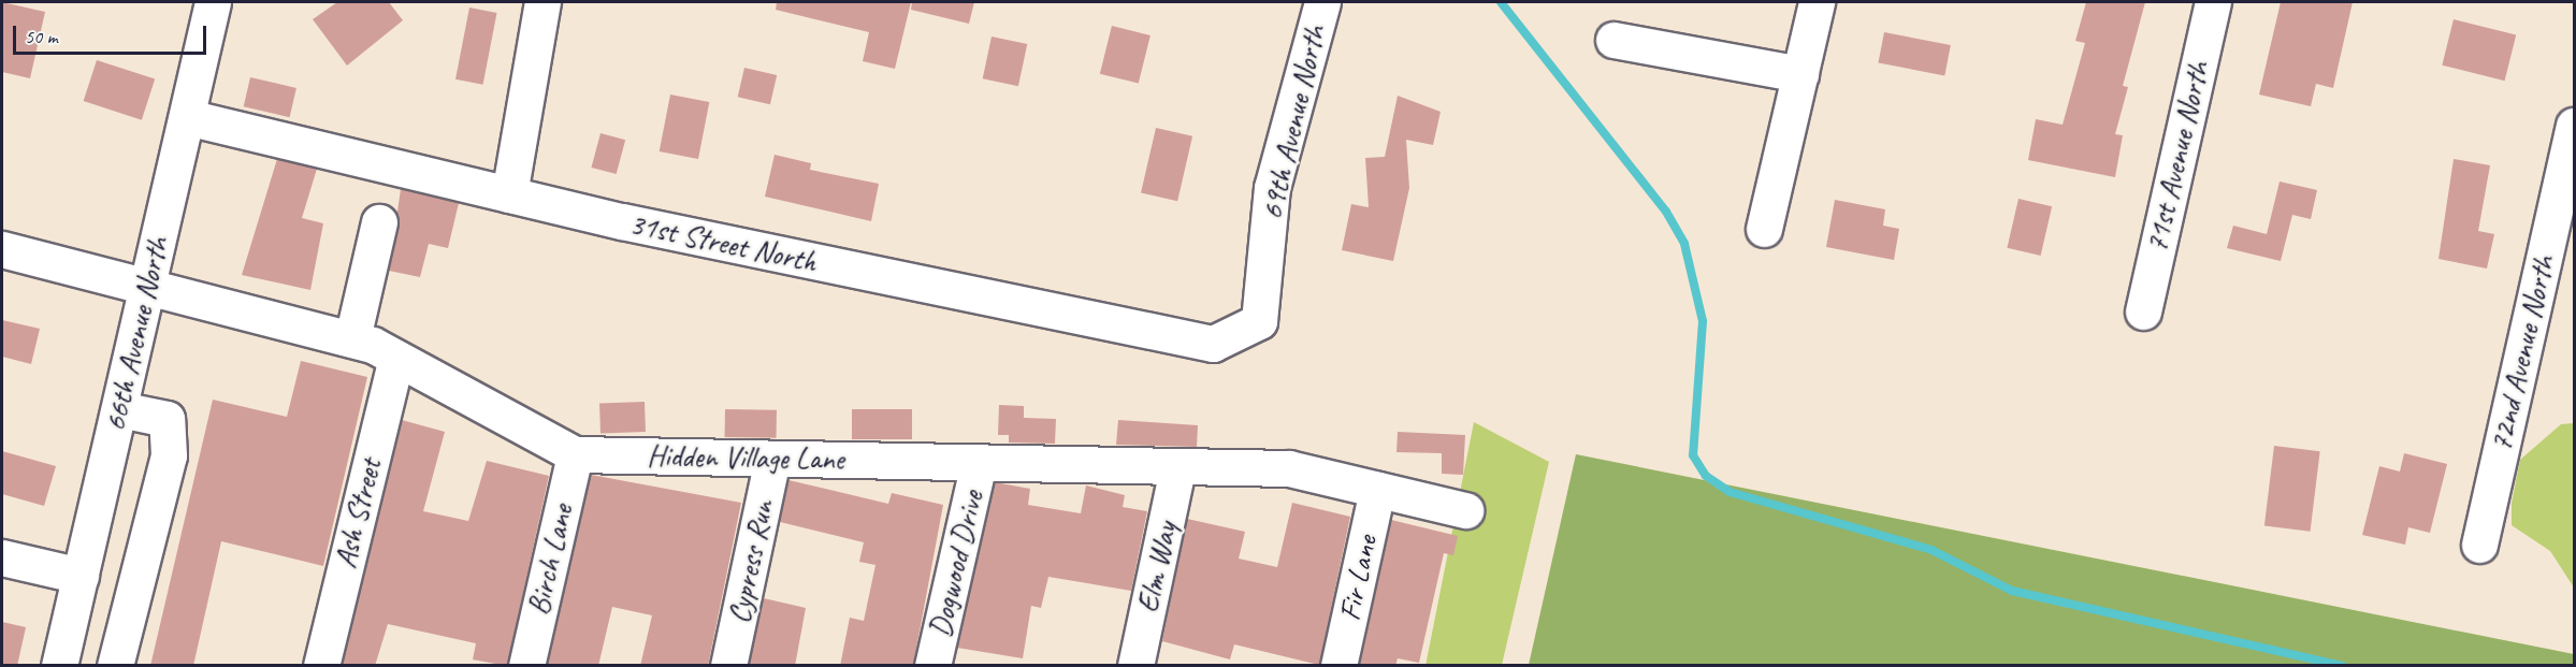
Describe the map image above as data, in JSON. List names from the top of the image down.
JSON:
{
  "streets": {
    "street": [
      "69th Avenue North",
      "71st Avenue North",
      "31st Street North",
      "66th Avenue North",
      "72nd Avenue North",
      "Hidden Village Lane",
      "Ash Street",
      "Birch Lane",
      "Cypress Run",
      "Dogwood Drive",
      "Elm Way",
      "Fir Lane"
    ]
  },
  "crossings": [
    ["69th Avenue North", "31st Street North"],
    ["31st Street North", "66th Avenue North"],
    ["66th Avenue North", "Hidden Village Lane"],
    ["Hidden Village Lane", "Ash Street"],
    ["Hidden Village Lane", "Birch Lane"],
    ["Hidden Village Lane", "Cypress Run"],
    ["Hidden Village Lane", "Dogwood Drive"],
    ["Hidden Village Lane", "Elm Way"],
    ["Hidden Village Lane", "Fir Lane"]
  ],
  "scale_bar": "50 m"
}
